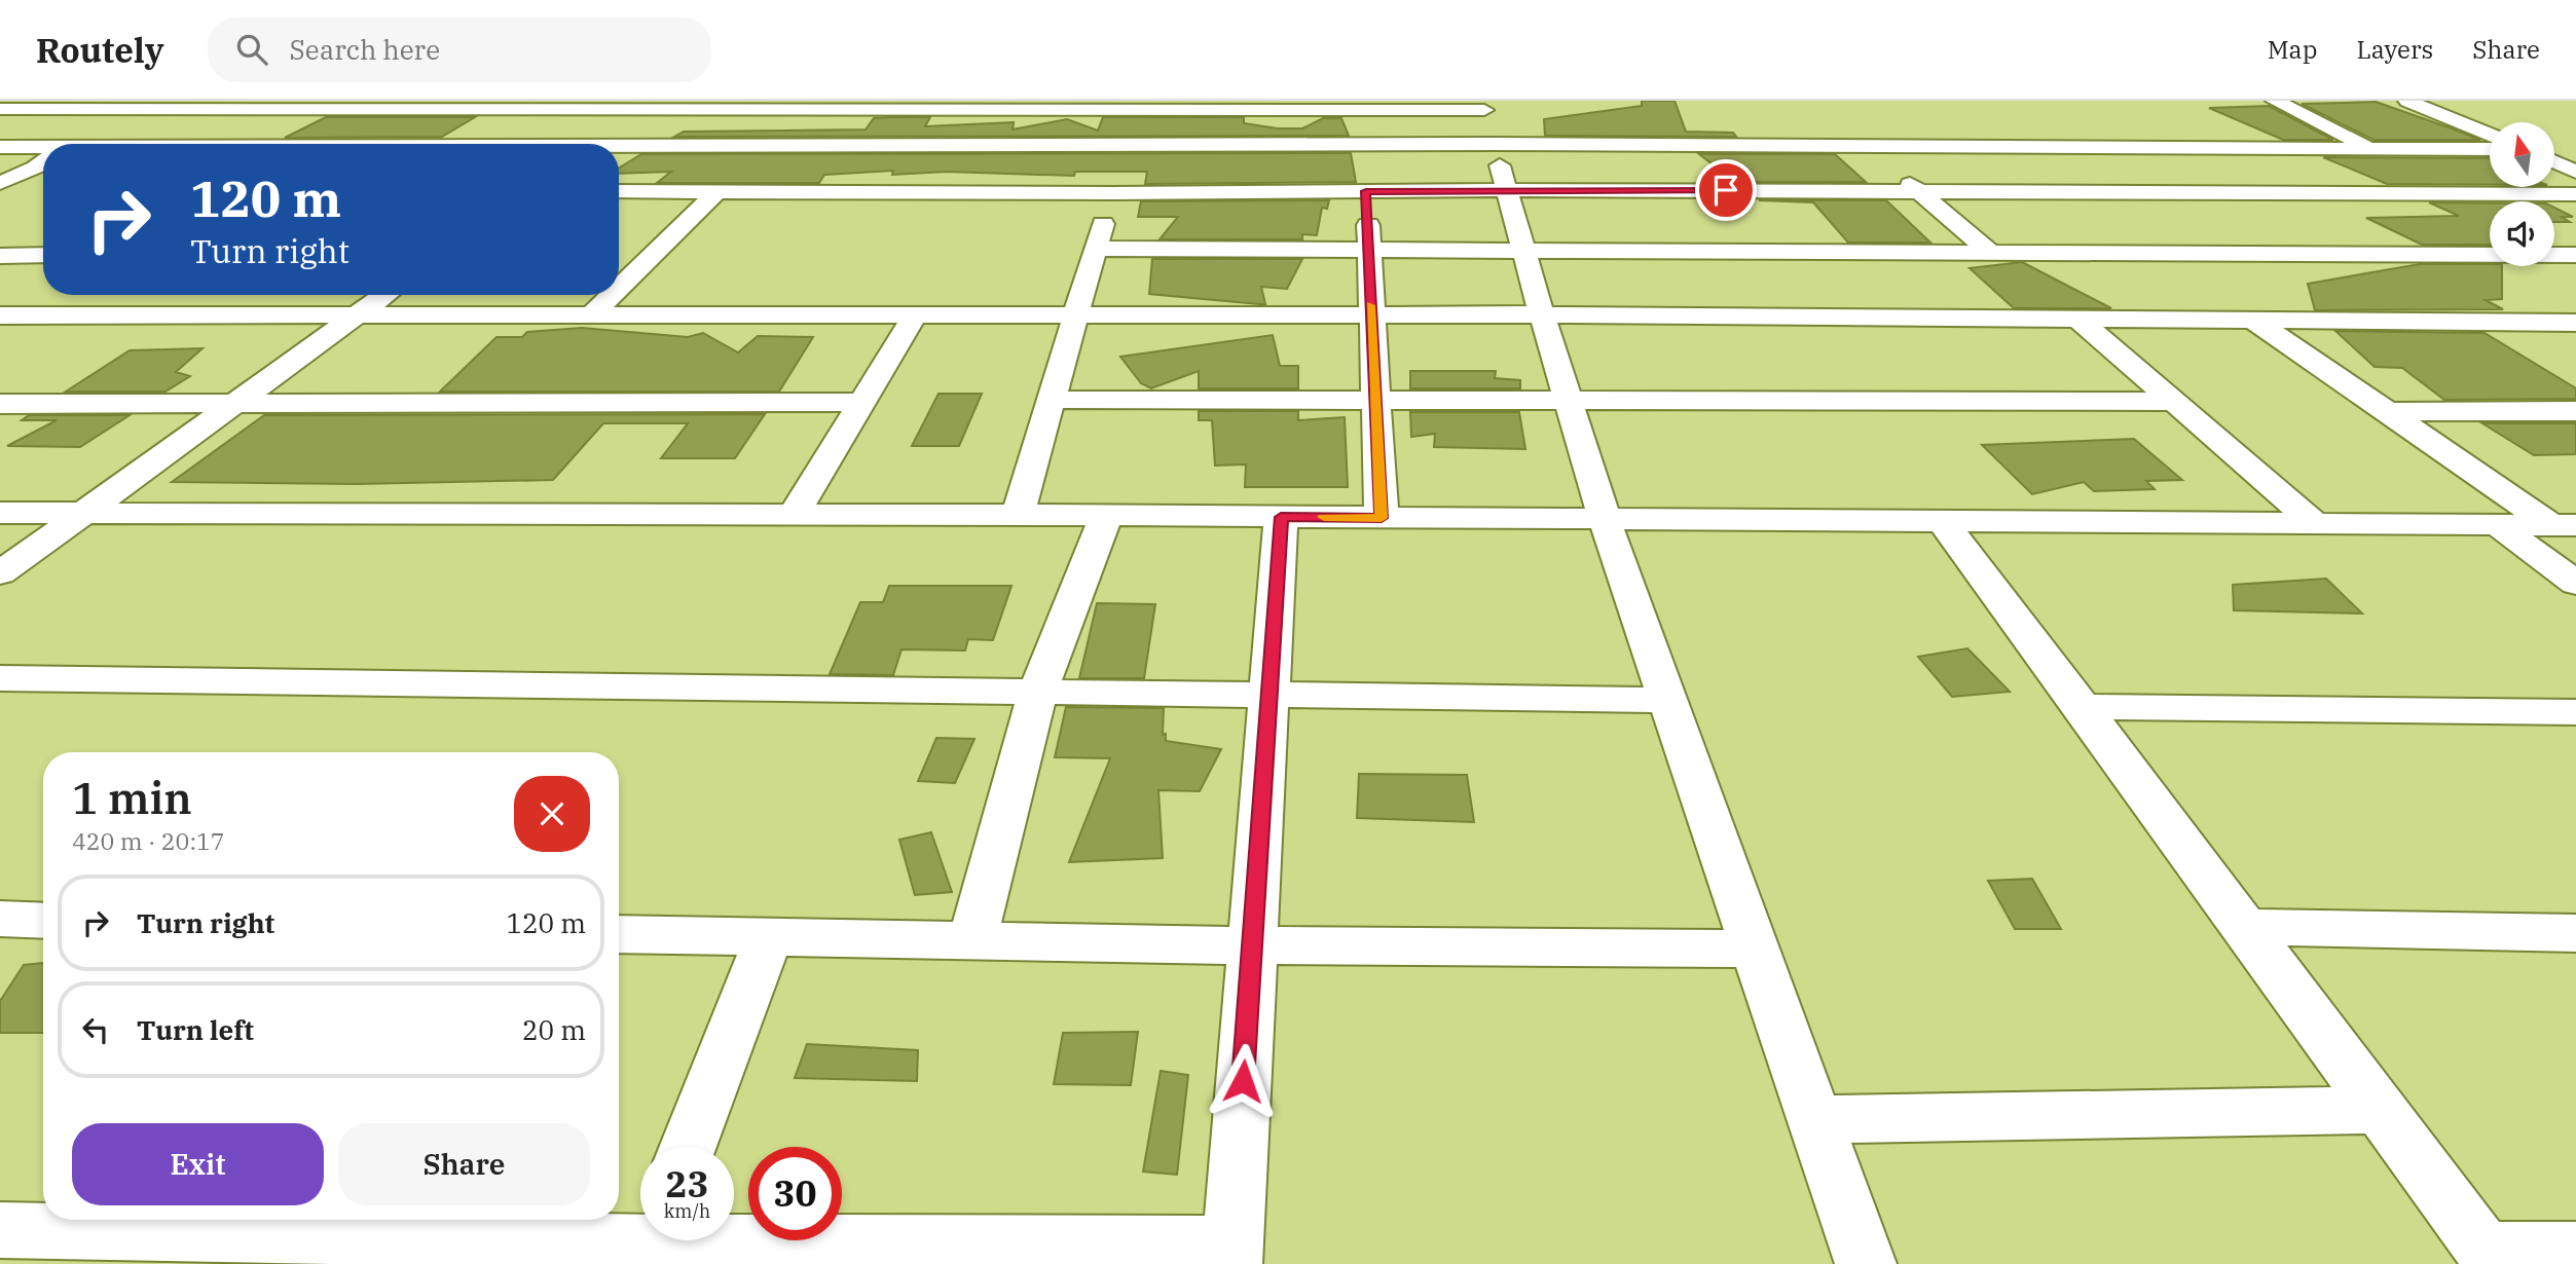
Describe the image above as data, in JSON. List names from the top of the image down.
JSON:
{
  "north": "top",
  "page": {
    "header": "Routely",
    "search": "Search here",
    "nav": ["Map", "Layers", "Share"],
    "turn": ["120 m", "Turn right"],
    "heading": ["1 min", "420 m · 20:17"],
    "list": [
      {
        "name": "Turn right",
        "value": "120 m"
      },
      {
        "name": "Turn left",
        "value": "20 m"
      }
    ],
    "buttons": ["Exit", "Share"],
    "speed": "23 km/h",
    "limit": "30"
  }
}
